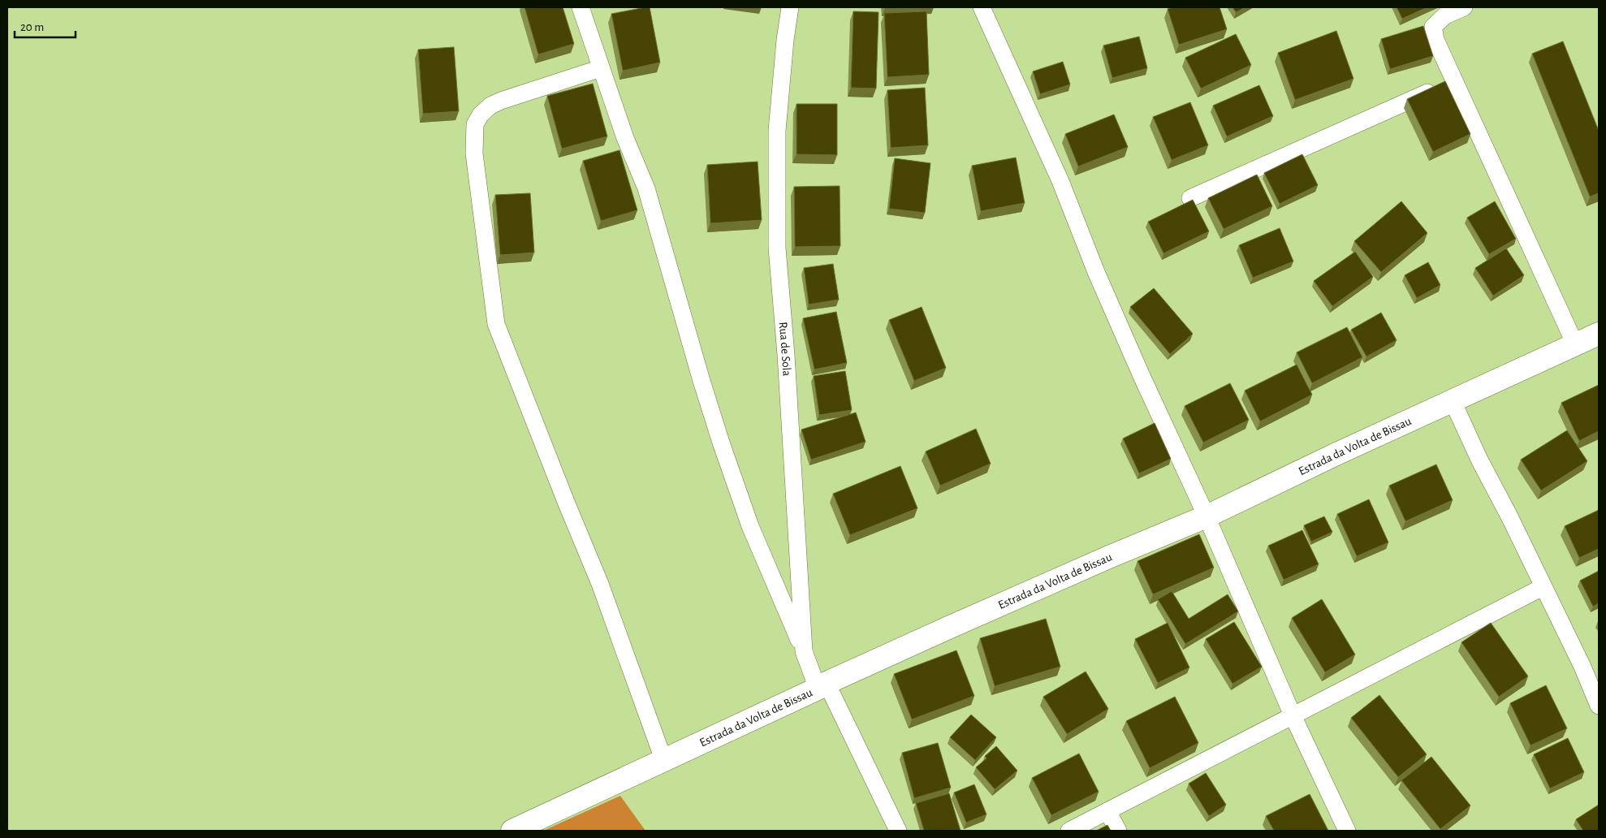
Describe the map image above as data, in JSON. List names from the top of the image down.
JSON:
{
  "streets": {
    "main road": ["Estrada da Volta de Bissau"],
    "street": ["Rua de Sola"]
  },
  "crossings": [
    ["Rua de Sola", "Estrada da Volta de Bissau"]
  ],
  "scale_bar": "20 m"
}
